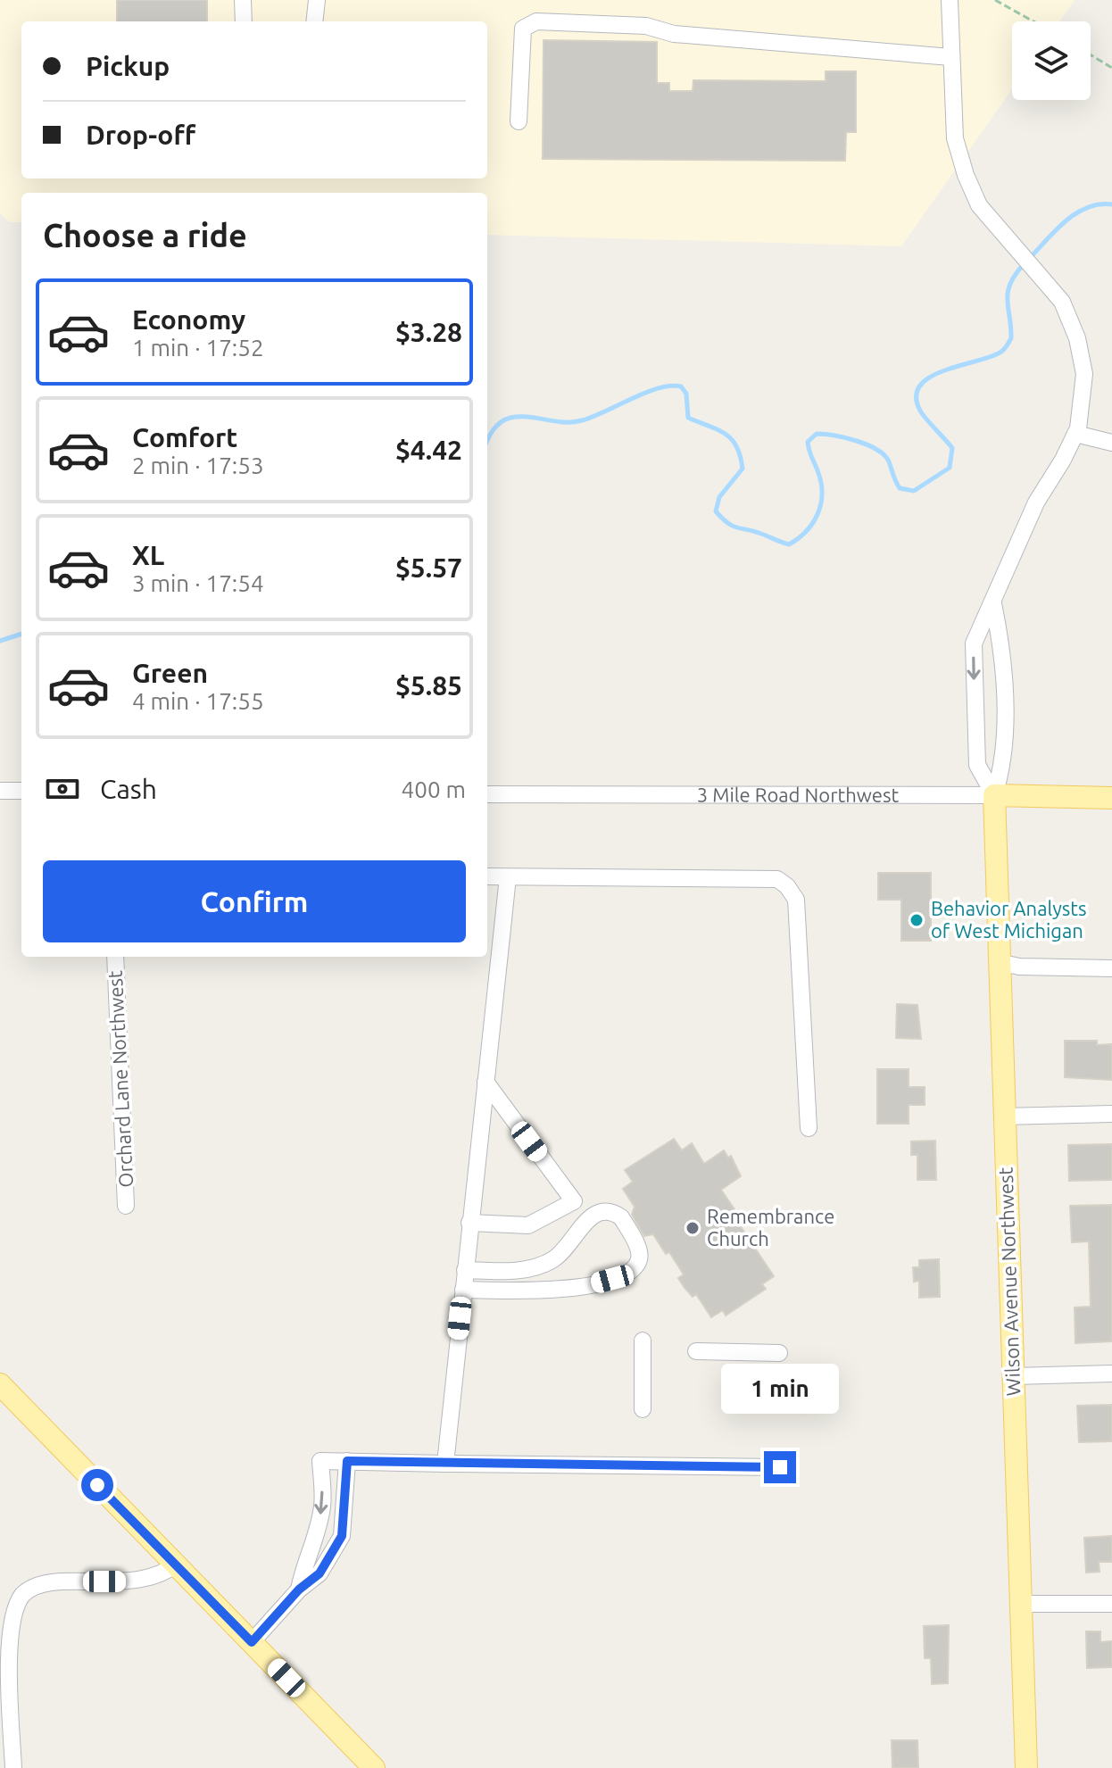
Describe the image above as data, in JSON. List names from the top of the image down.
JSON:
{
  "streets": {
    "main road": ["3 Mile Road Northwest", "Wilson Avenue Northwest"],
    "street": ["Orchard Lane Northwest"]
  },
  "crossings": [
    ["3 Mile Road Northwest", "Wilson Avenue Northwest"]
  ],
  "places": ["Behavior Analysts of West Michigan", "Remembrance Church"],
  "page": {
    "banner": ["Pickup", "Drop-off"],
    "heading": "Choose a ride",
    "list": [
      {
        "name": "Economy",
        "note": "1 min · 17:52",
        "value": "$3.28"
      },
      {
        "name": "Comfort",
        "note": "2 min · 17:53",
        "value": "$4.42"
      },
      {
        "name": "XL",
        "note": "3 min · 17:54",
        "value": "$5.57"
      },
      {
        "name": "Green",
        "note": "4 min · 17:55",
        "value": "$5.85"
      }
    ],
    "pay": ["Cash", "400 m"],
    "buttons": "Confirm",
    "bubble": "1 min"
  }
}
